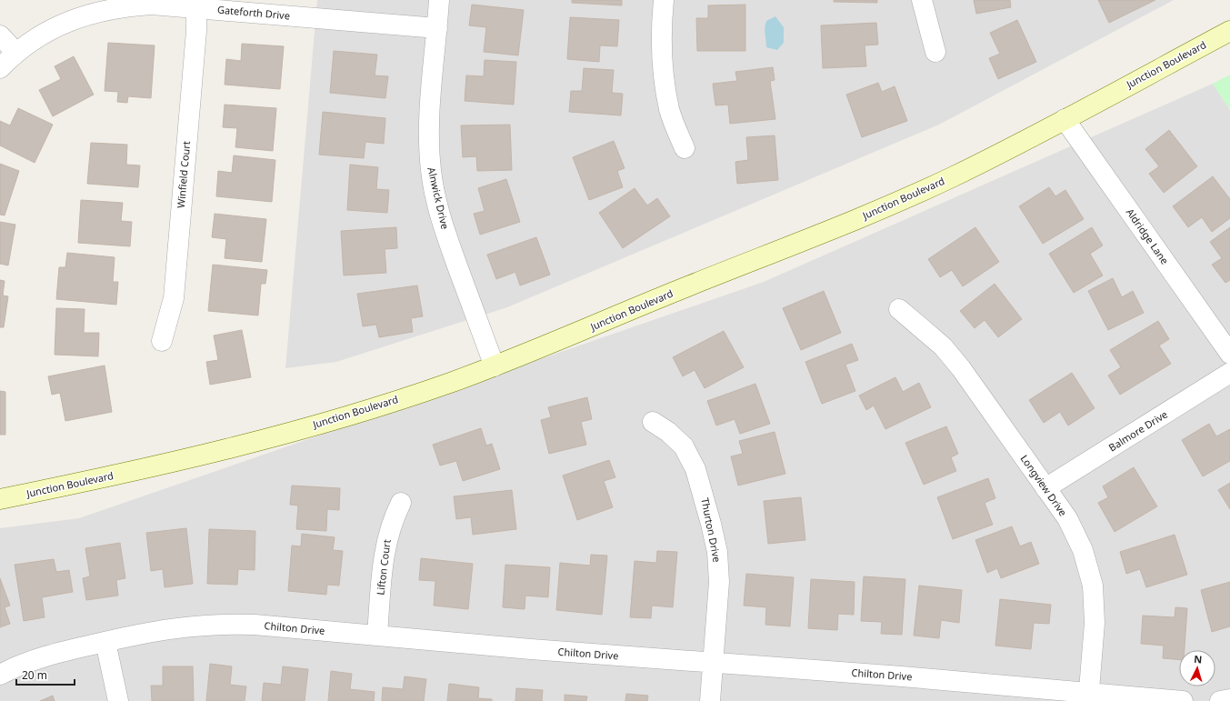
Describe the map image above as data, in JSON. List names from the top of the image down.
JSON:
{
  "streets": {
    "main road": ["Junction Boulevard"],
    "street": [
      "Gateforth Drive",
      "Winfield Court",
      "Alnwick Drive",
      "Aldridge Lane",
      "Balmore Drive",
      "Longview Drive",
      "Thurton Drive",
      "Lifton Court",
      "Chilton Drive"
    ]
  },
  "crossings": [
    ["Gateforth Drive", "Winfield Court"],
    ["Gateforth Drive", "Alnwick Drive"],
    ["Junction Boulevard", "Alnwick Drive"],
    ["Junction Boulevard", "Aldridge Lane"],
    ["Balmore Drive", "Longview Drive"],
    ["Longview Drive", "Chilton Drive"],
    ["Thurton Drive", "Chilton Drive"],
    ["Lifton Court", "Chilton Drive"]
  ],
  "scale_bar": "20 m",
  "north": "top"
}
